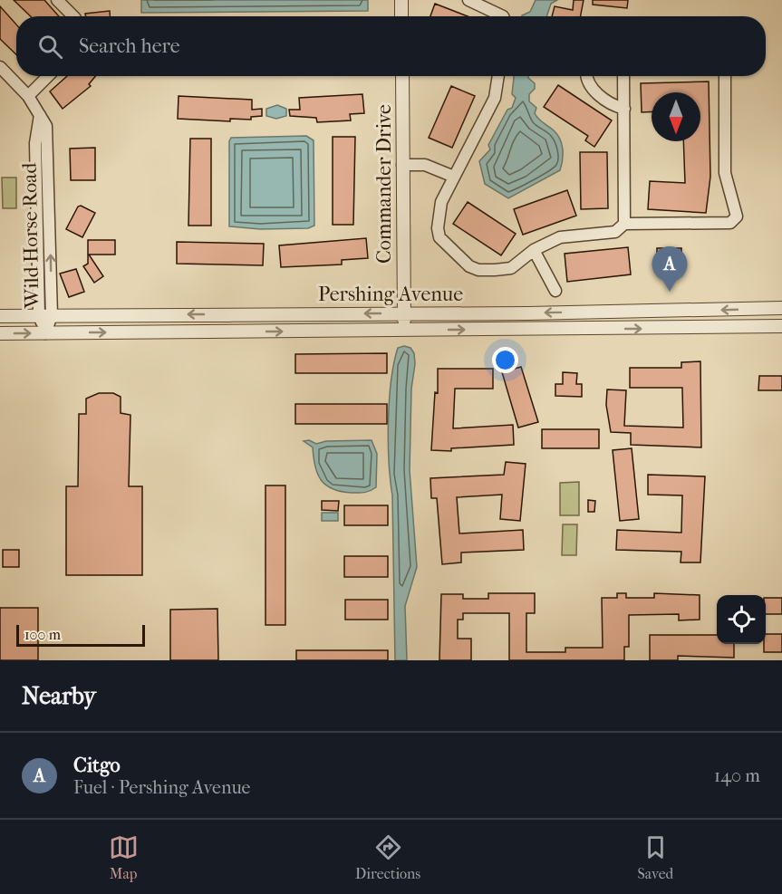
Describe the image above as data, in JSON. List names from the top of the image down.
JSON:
{
  "streets": {
    "street": ["Commander Drive", "Wild Horse Road", "Pershing Avenue"]
  },
  "crossings": [
    ["Commander Drive", "Pershing Avenue"],
    ["Wild Horse Road", "Pershing Avenue"]
  ],
  "scale_bar": "100 m",
  "north": "bottom",
  "page": {
    "search": "Search here",
    "pins": "A",
    "scale": "100 m",
    "heading": "Nearby",
    "list": [
      {
        "mark": "A",
        "name": "Citgo",
        "note": "Fuel · Pershing Avenue",
        "value": "140 m"
      }
    ],
    "nav": ["Map", "Directions", "Saved"]
  }
}
